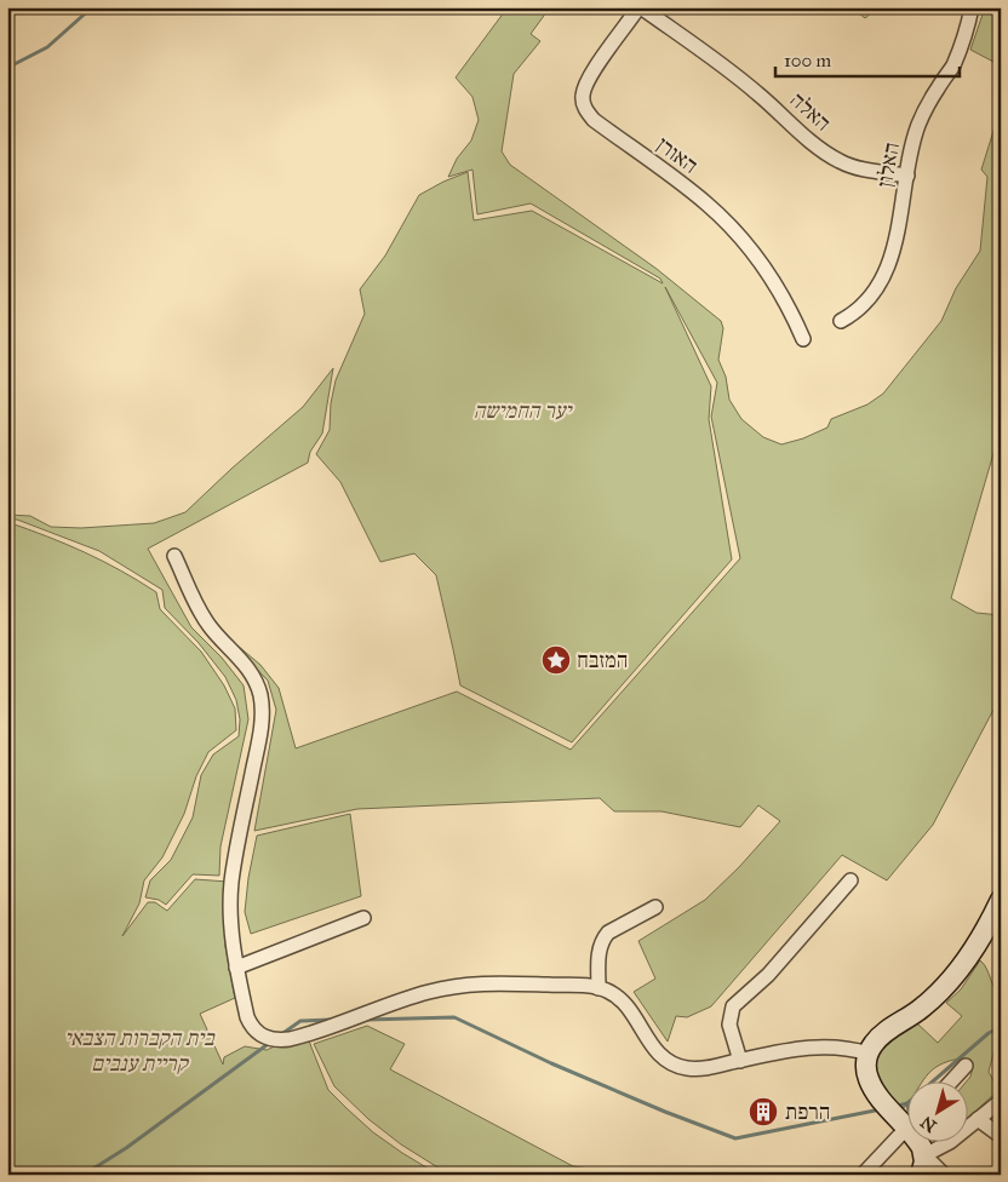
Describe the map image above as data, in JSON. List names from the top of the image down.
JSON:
{
  "streets": {
    "street": ["האלה", "האורן", "האלון"]
  },
  "crossings": [
    ["האלה", "האורן"],
    ["האלה", "האלון"]
  ],
  "parks": ["יער החמישה", "בית הקברות הצבאי קריית ענבים"],
  "places": {
    "place": ["המזבח"],
    "building": ["הרפת"]
  },
  "scale_bar": "100 m",
  "north": "bottom left"
}
